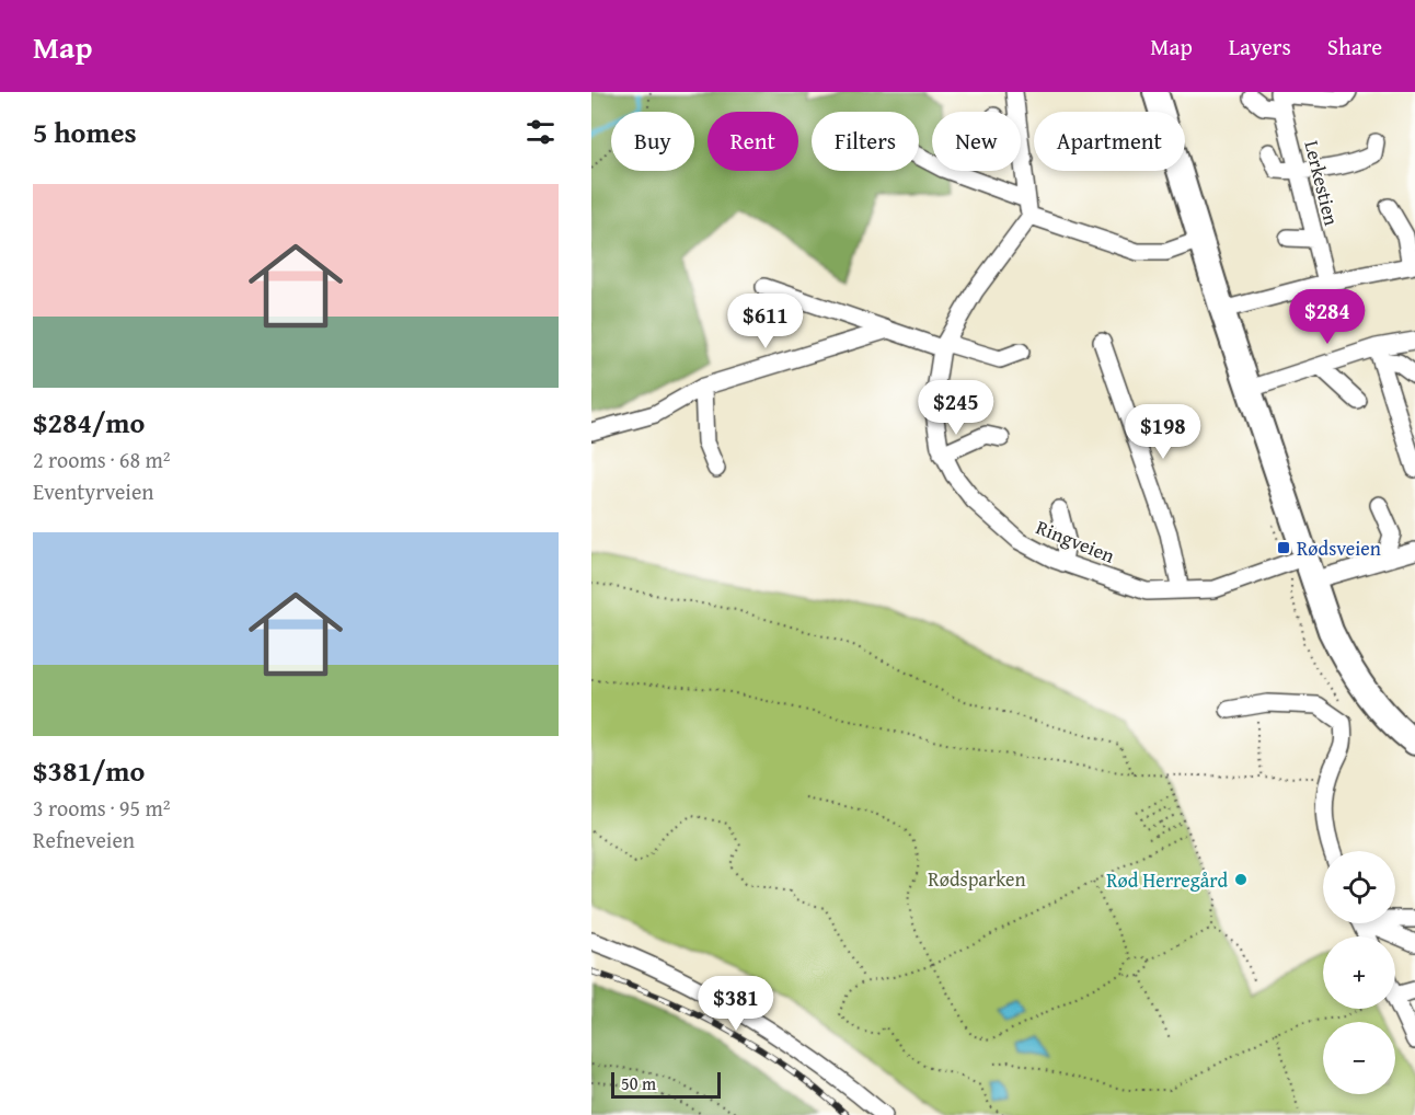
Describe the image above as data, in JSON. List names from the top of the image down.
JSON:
{
  "streets": {
    "street": ["Lerkestien", "Ringveien"]
  },
  "parks": ["Rødsparken"],
  "places": {
    "transit": ["Rødsveien"],
    "other": ["Rød Herregård"]
  },
  "scale_bar": "50 m",
  "page": {
    "header": "Map",
    "nav": ["Map", "Layers", "Share"],
    "heading": "5 homes",
    "chip": [
      "Buy",
      "Rent",
      "Filters",
      "New",
      "Apartment"
    ],
    "list": [
      {
        "name": "$284/mo",
        "note": "2 rooms · 68 m² · Eventyrveien"
      },
      {
        "name": "$381/mo",
        "note": "3 rooms · 95 m² · Refneveien"
      }
    ],
    "price": [
      "$284",
      "$611",
      "$245",
      "$198",
      "$381"
    ],
    "map_buttons": ["+", "−"],
    "scale": "50 m"
  }
}
